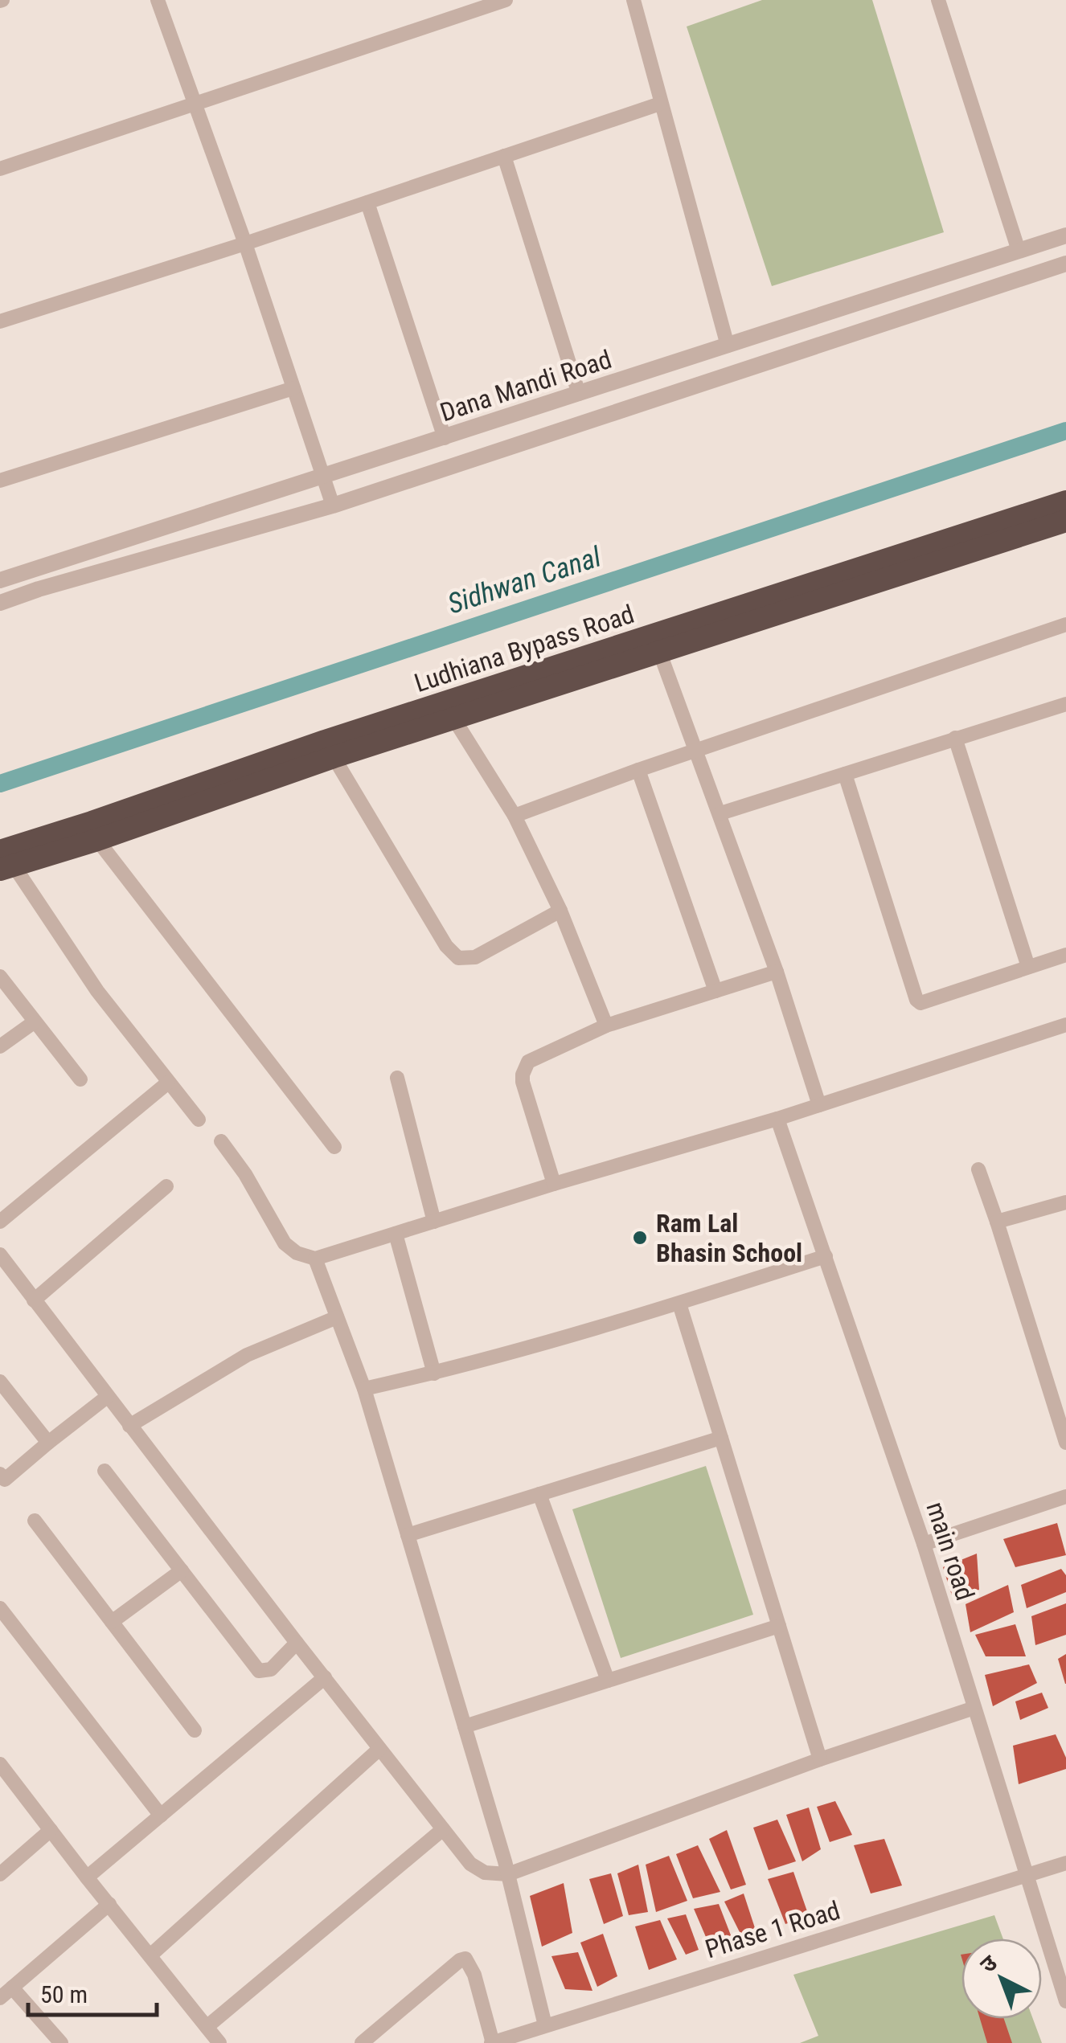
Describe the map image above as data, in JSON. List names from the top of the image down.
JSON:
{
  "streets": {
    "highway": ["Ludhiana Bypass Road"],
    "street": ["Dana Mandi Road", "main road", "Phase 1 Road"]
  },
  "crossings": [
    ["main road", "Phase 1 Road"]
  ],
  "water": ["Sidhwan Canal"],
  "places": ["Ram Lal Bhasin School"],
  "scale_bar": "50 m",
  "north": "top left"
}
